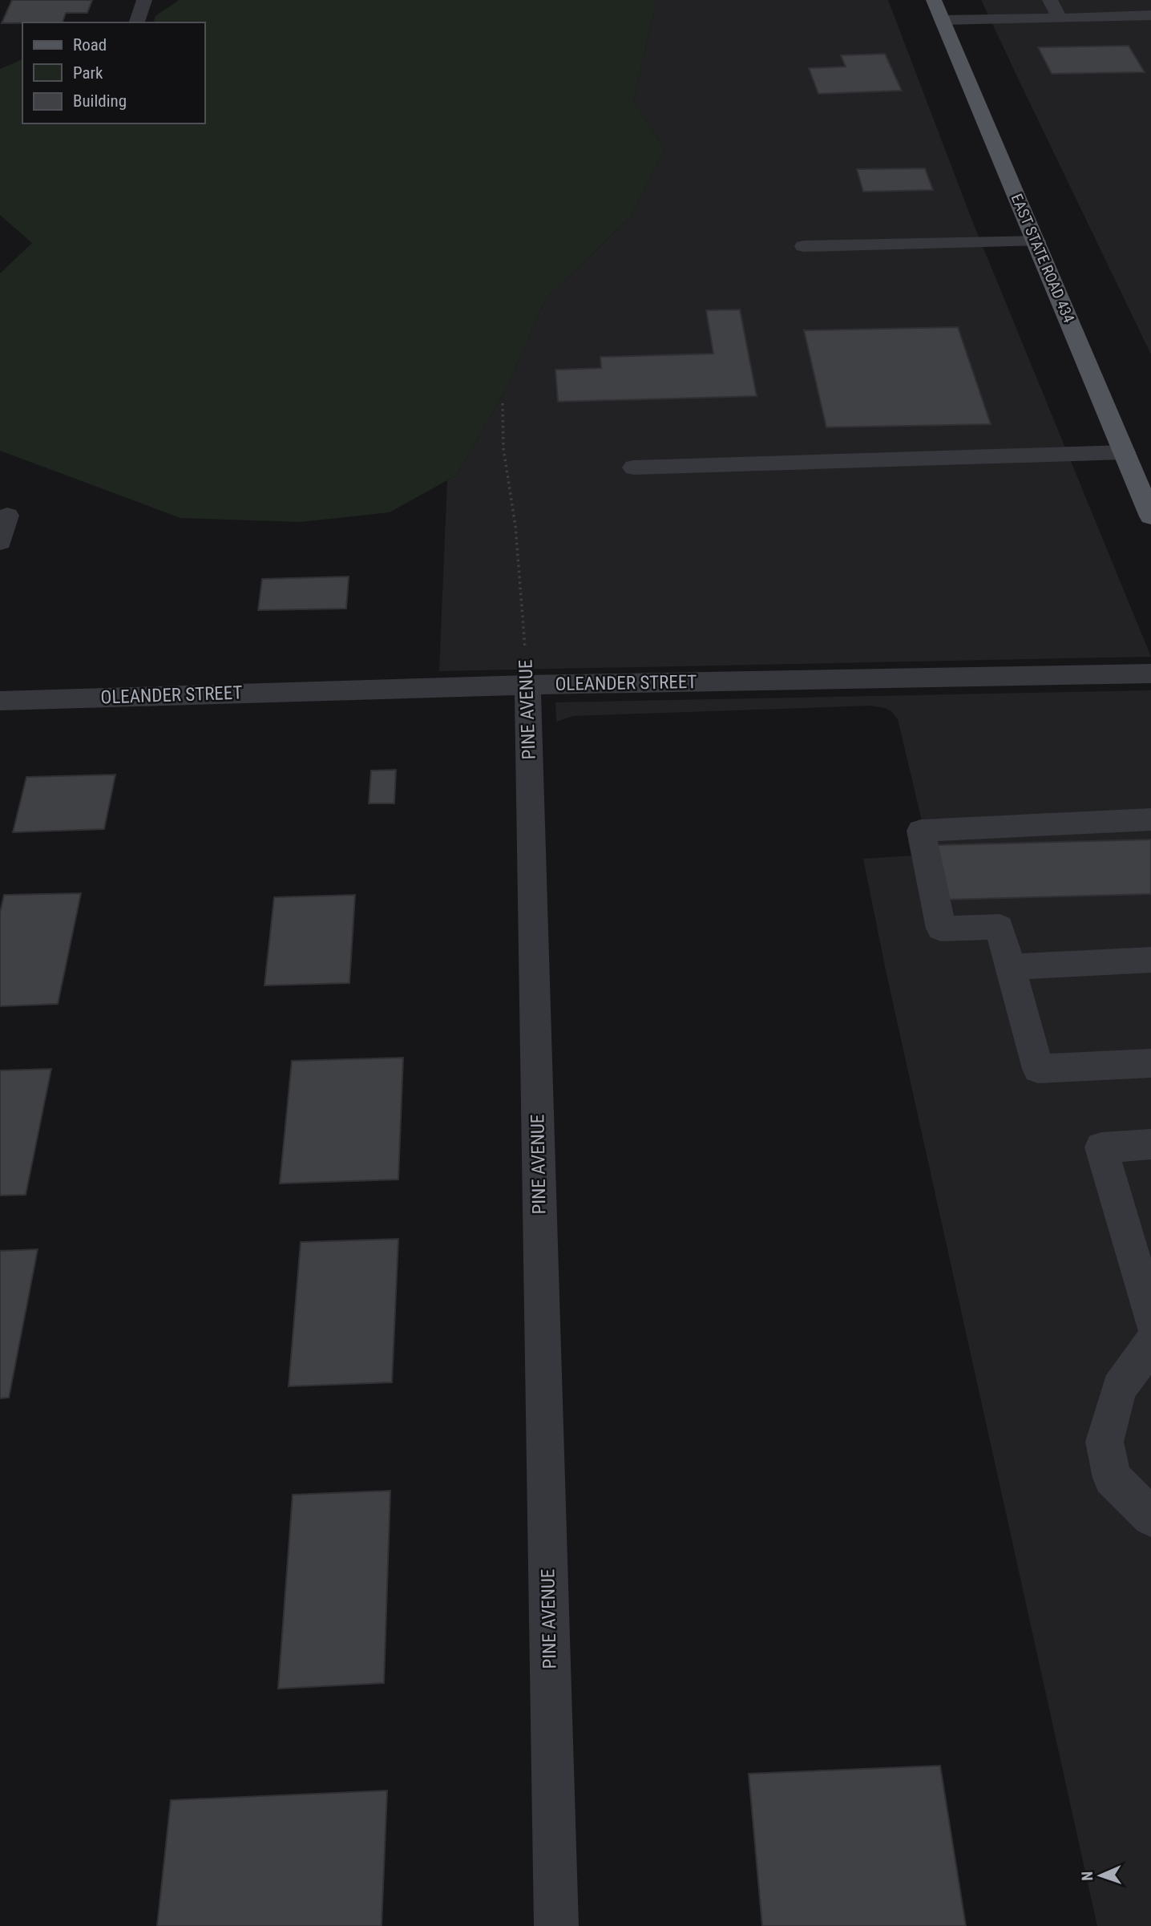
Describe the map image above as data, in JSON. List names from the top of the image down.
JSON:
{
  "streets": {
    "main road": ["EAST STATE ROAD 434"],
    "street": ["OLEANDER STREET", "PINE AVENUE"]
  },
  "crossings": [
    ["OLEANDER STREET", "PINE AVENUE"]
  ],
  "legend": ["Road", "Park", "Building"],
  "north": "left"
}
